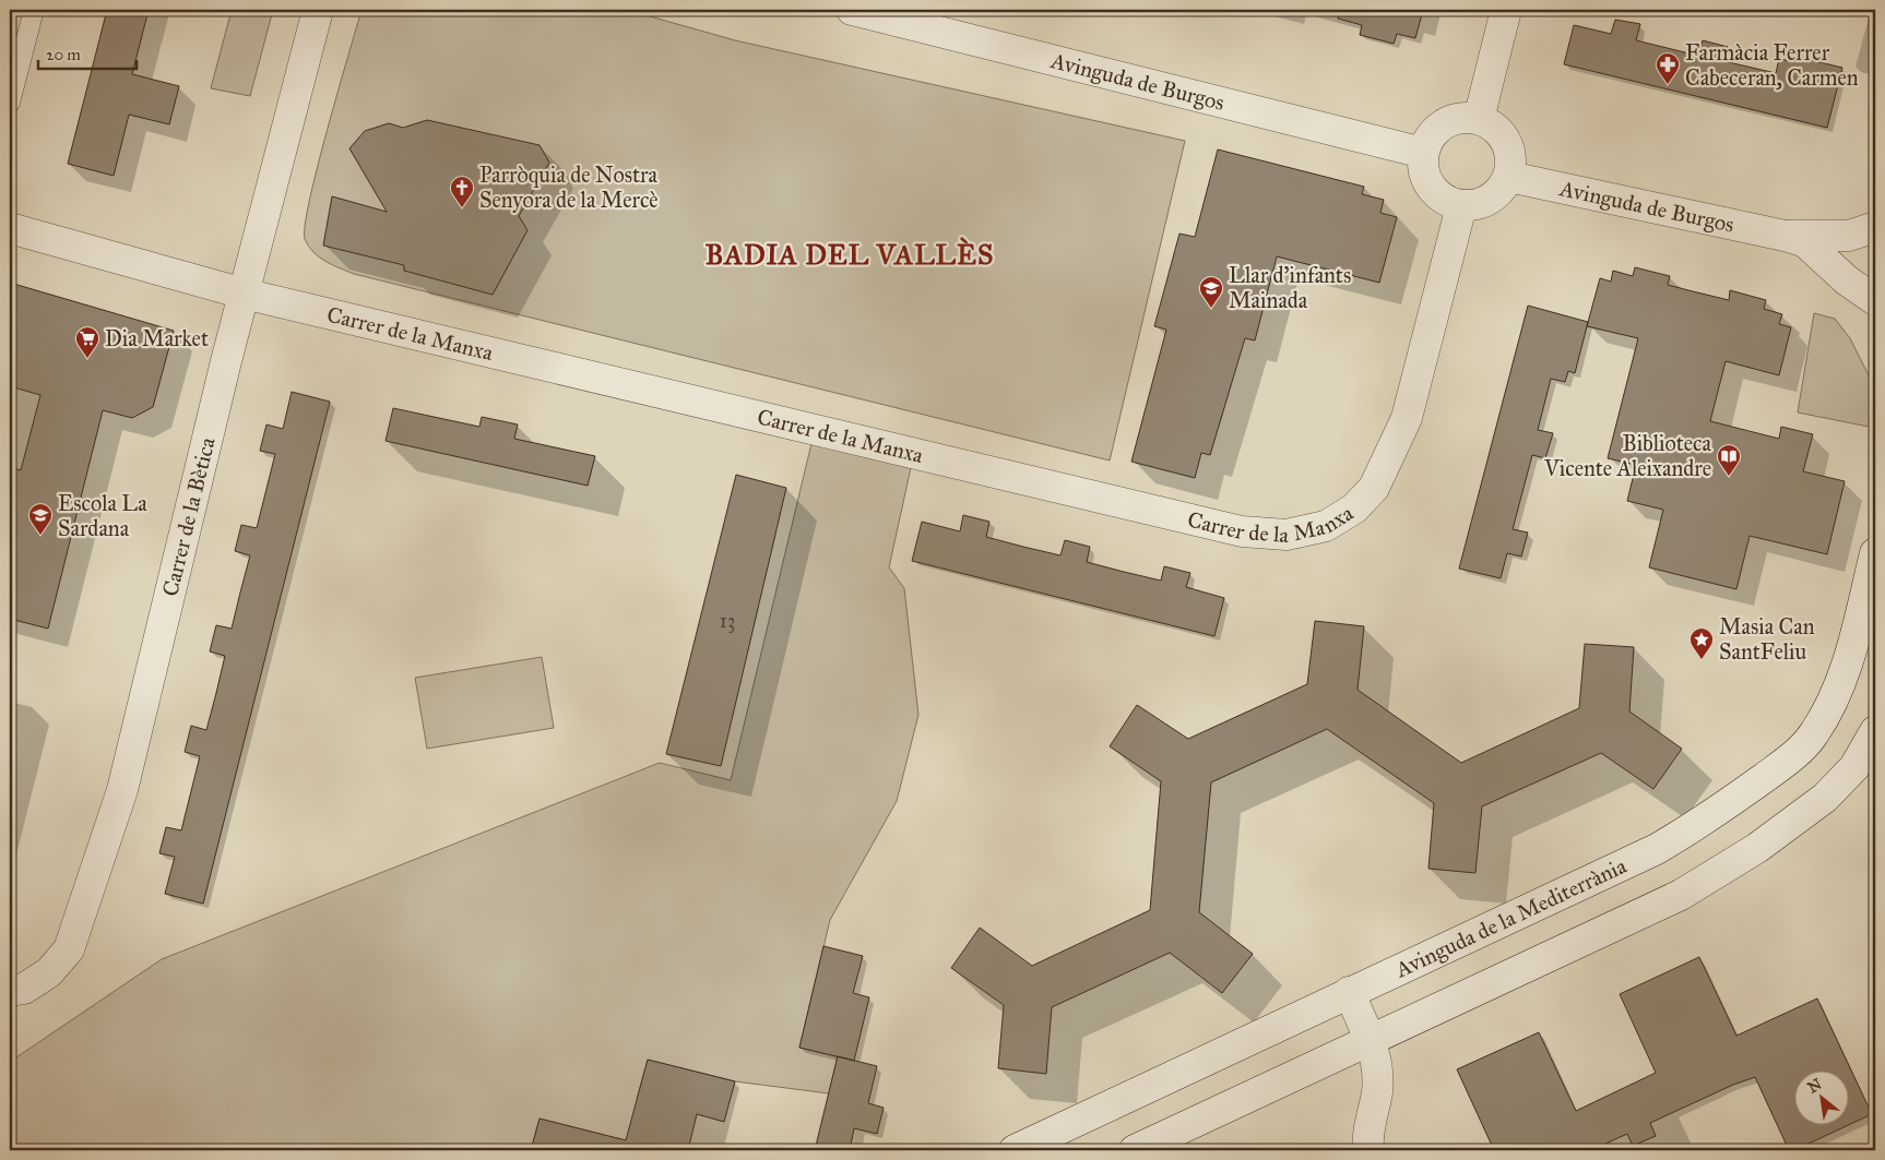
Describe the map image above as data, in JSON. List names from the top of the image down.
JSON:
{
  "streets": {
    "street": [
      "Avinguda de Burgos",
      "Carrer de la Manxa",
      "Carrer de la Bètica",
      "Avinguda de la Mediterrània"
    ]
  },
  "crossings": [
    ["Avinguda de Burgos", "Carrer de la Manxa"],
    ["Carrer de la Manxa", "Carrer de la Bètica"]
  ],
  "districts": ["BADIA DEL VALLÈS"],
  "places": {
    "pharmacy": ["Farmàcia Ferrer Cabeceran, Carmen"],
    "church": ["Parròquia de Nostra Senyora de la Mercè"],
    "school or university": ["Llar d'infants Mainada", "Escola La Sardana"],
    "supermarket": ["Dia Market"],
    "library": ["Biblioteca Vicente Aleixandre"],
    "place": ["Masia Can SantFeliu"]
  },
  "house_numbers": ["13"],
  "scale_bar": "20 m",
  "north": "top left"
}
